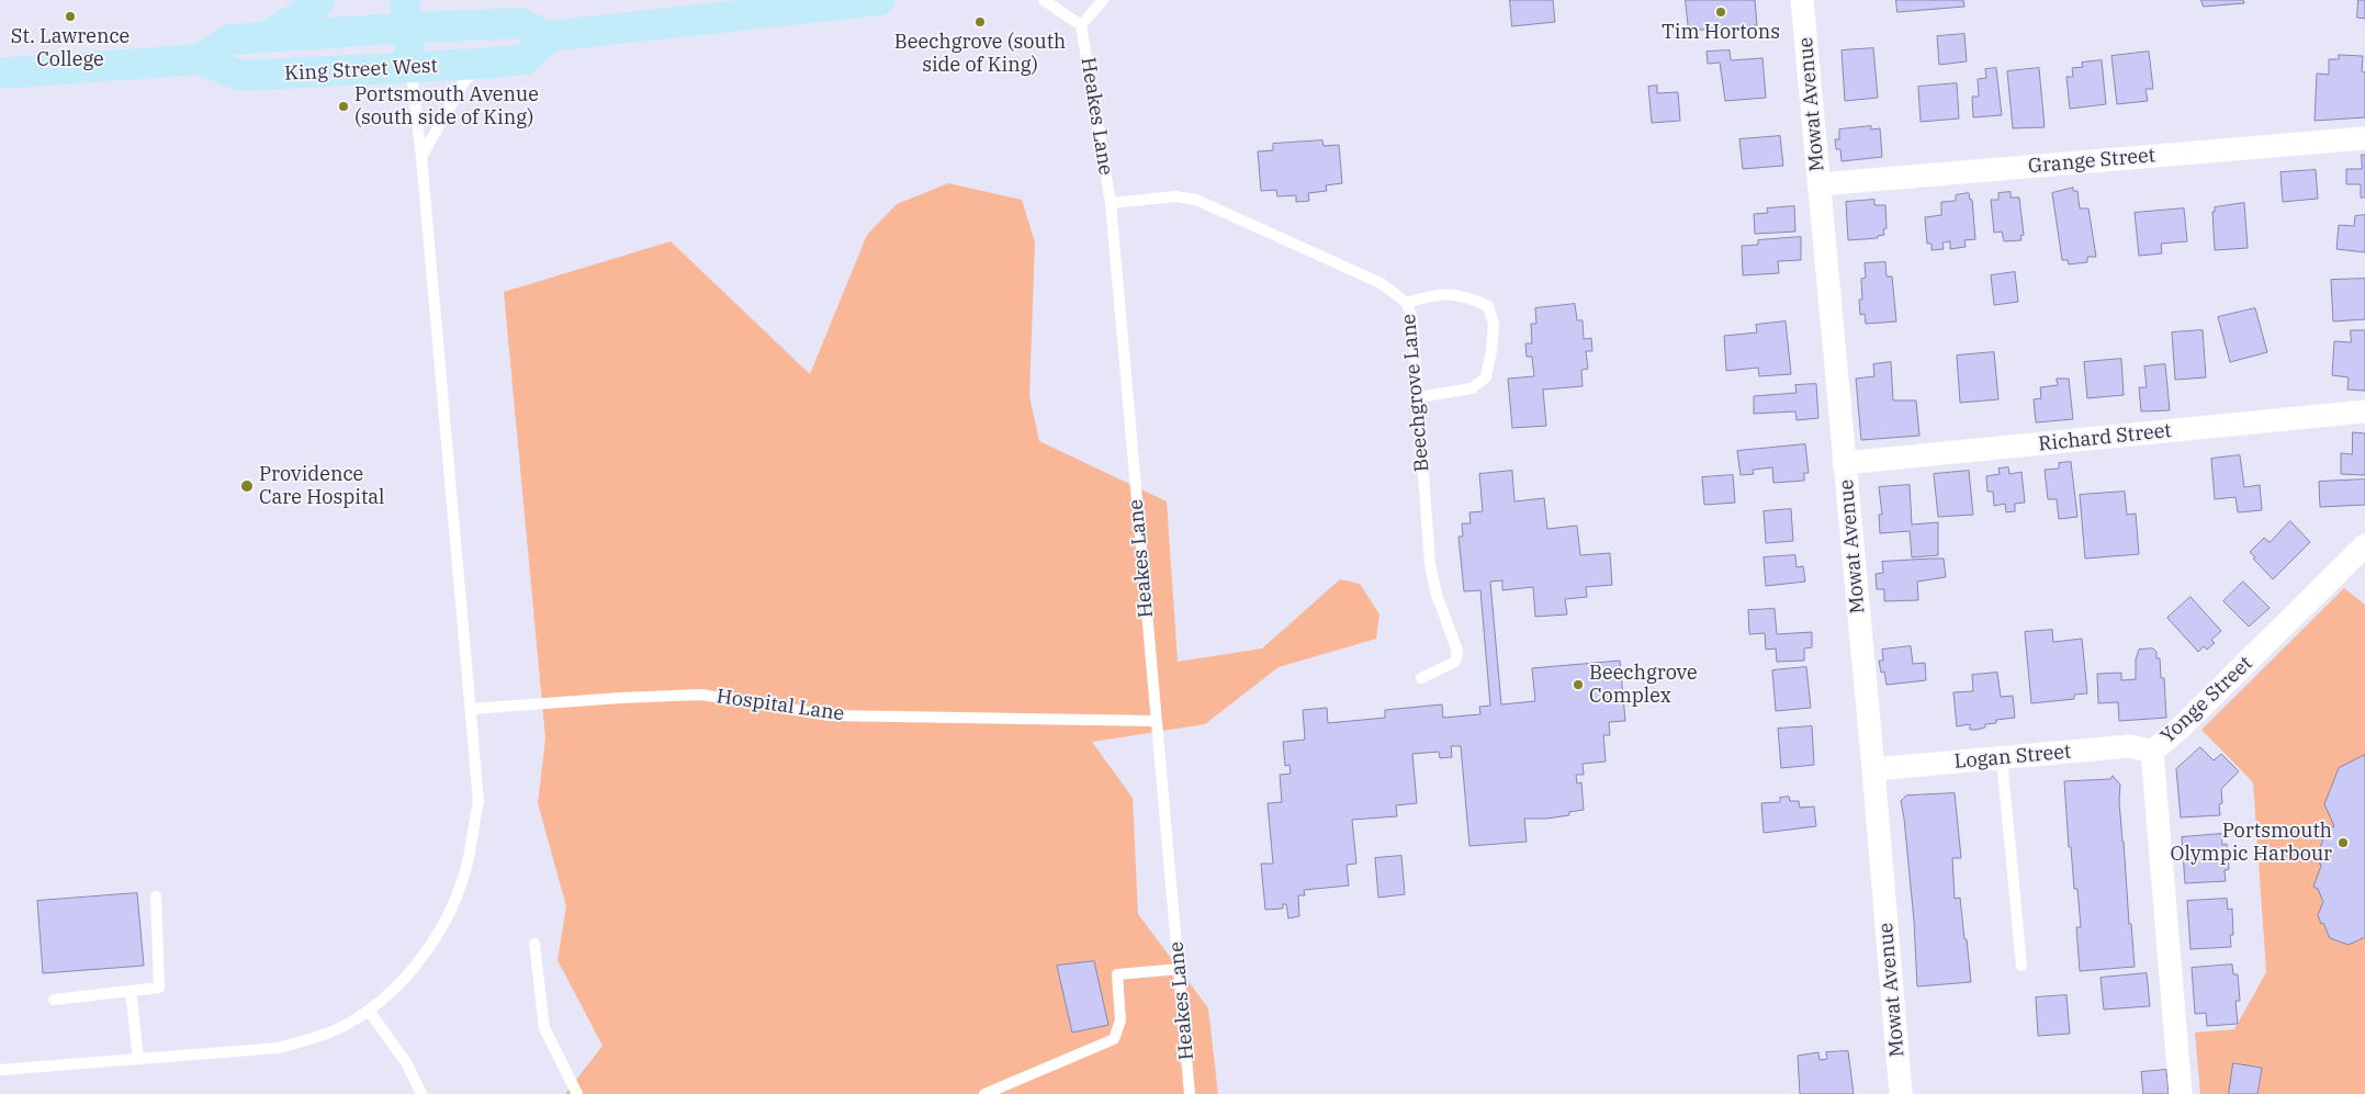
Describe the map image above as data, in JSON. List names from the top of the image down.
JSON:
{
  "streets": {
    "main road": ["King Street West"],
    "street": [
      "Mowat Avenue",
      "Grange Street",
      "Richard Street",
      "Yonge Street",
      "Logan Street"
    ],
    "lane": ["Heakes Lane", "Beechgrove Lane", "Hospital Lane"]
  },
  "crossings": [
    ["Mowat Avenue", "Grange Street"],
    ["Mowat Avenue", "Richard Street"],
    ["Mowat Avenue", "Logan Street"],
    ["Heakes Lane", "Beechgrove Lane"],
    ["Heakes Lane", "Hospital Lane"],
    ["Yonge Street", "Logan Street"]
  ],
  "places": [
    "Tim Hortons",
    "St. Lawrence College",
    "Beechgrove (south side of King)",
    "Portsmouth Avenue (south side of King)",
    "Providence Care Hospital",
    "Beechgrove Complex",
    "Portsmouth Olympic Harbour"
  ]
}
